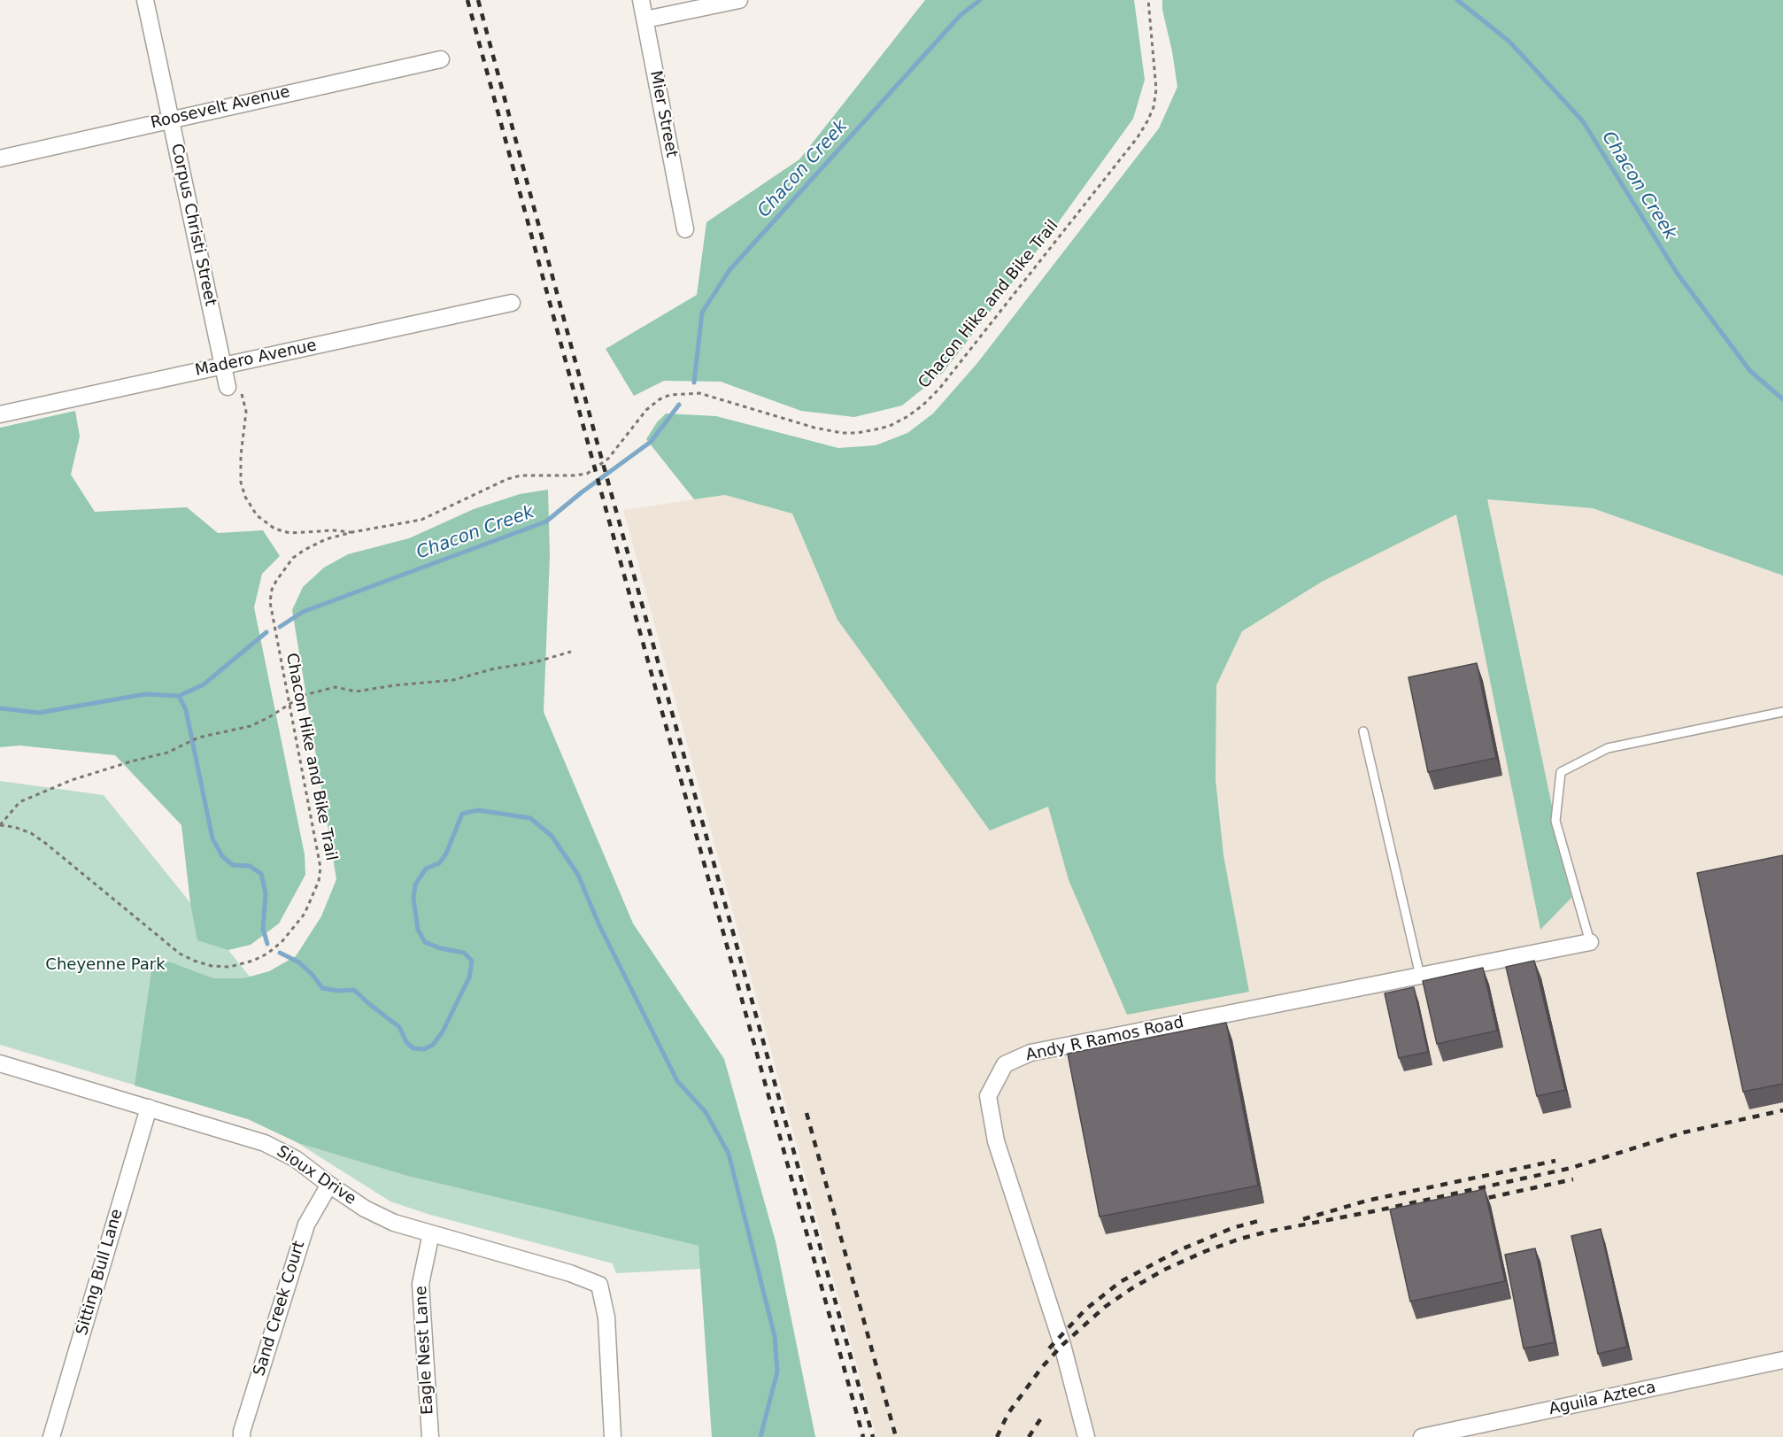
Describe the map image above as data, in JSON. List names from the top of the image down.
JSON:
{
  "streets": {
    "street": [
      "Roosevelt Avenue",
      "Mier Street",
      "Corpus Christi Street",
      "Madero Avenue",
      "Andy R Ramos Road",
      "Sioux Drive",
      "Sitting Bull Lane",
      "Sand Creek Court",
      "Eagle Nest Lane",
      "Aguila Azteca"
    ],
    "path": ["Chacon Hike and Bike Trail"]
  },
  "crossings": [
    ["Roosevelt Avenue", "Corpus Christi Street"],
    ["Corpus Christi Street", "Chacon Hike and Bike Trail"],
    ["Corpus Christi Street", "Madero Avenue"],
    ["Sioux Drive", "Sitting Bull Lane"],
    ["Sioux Drive", "Sand Creek Court"],
    ["Sioux Drive", "Eagle Nest Lane"]
  ],
  "water": ["Chacon Creek"],
  "parks": ["Cheyenne Park"]
}
